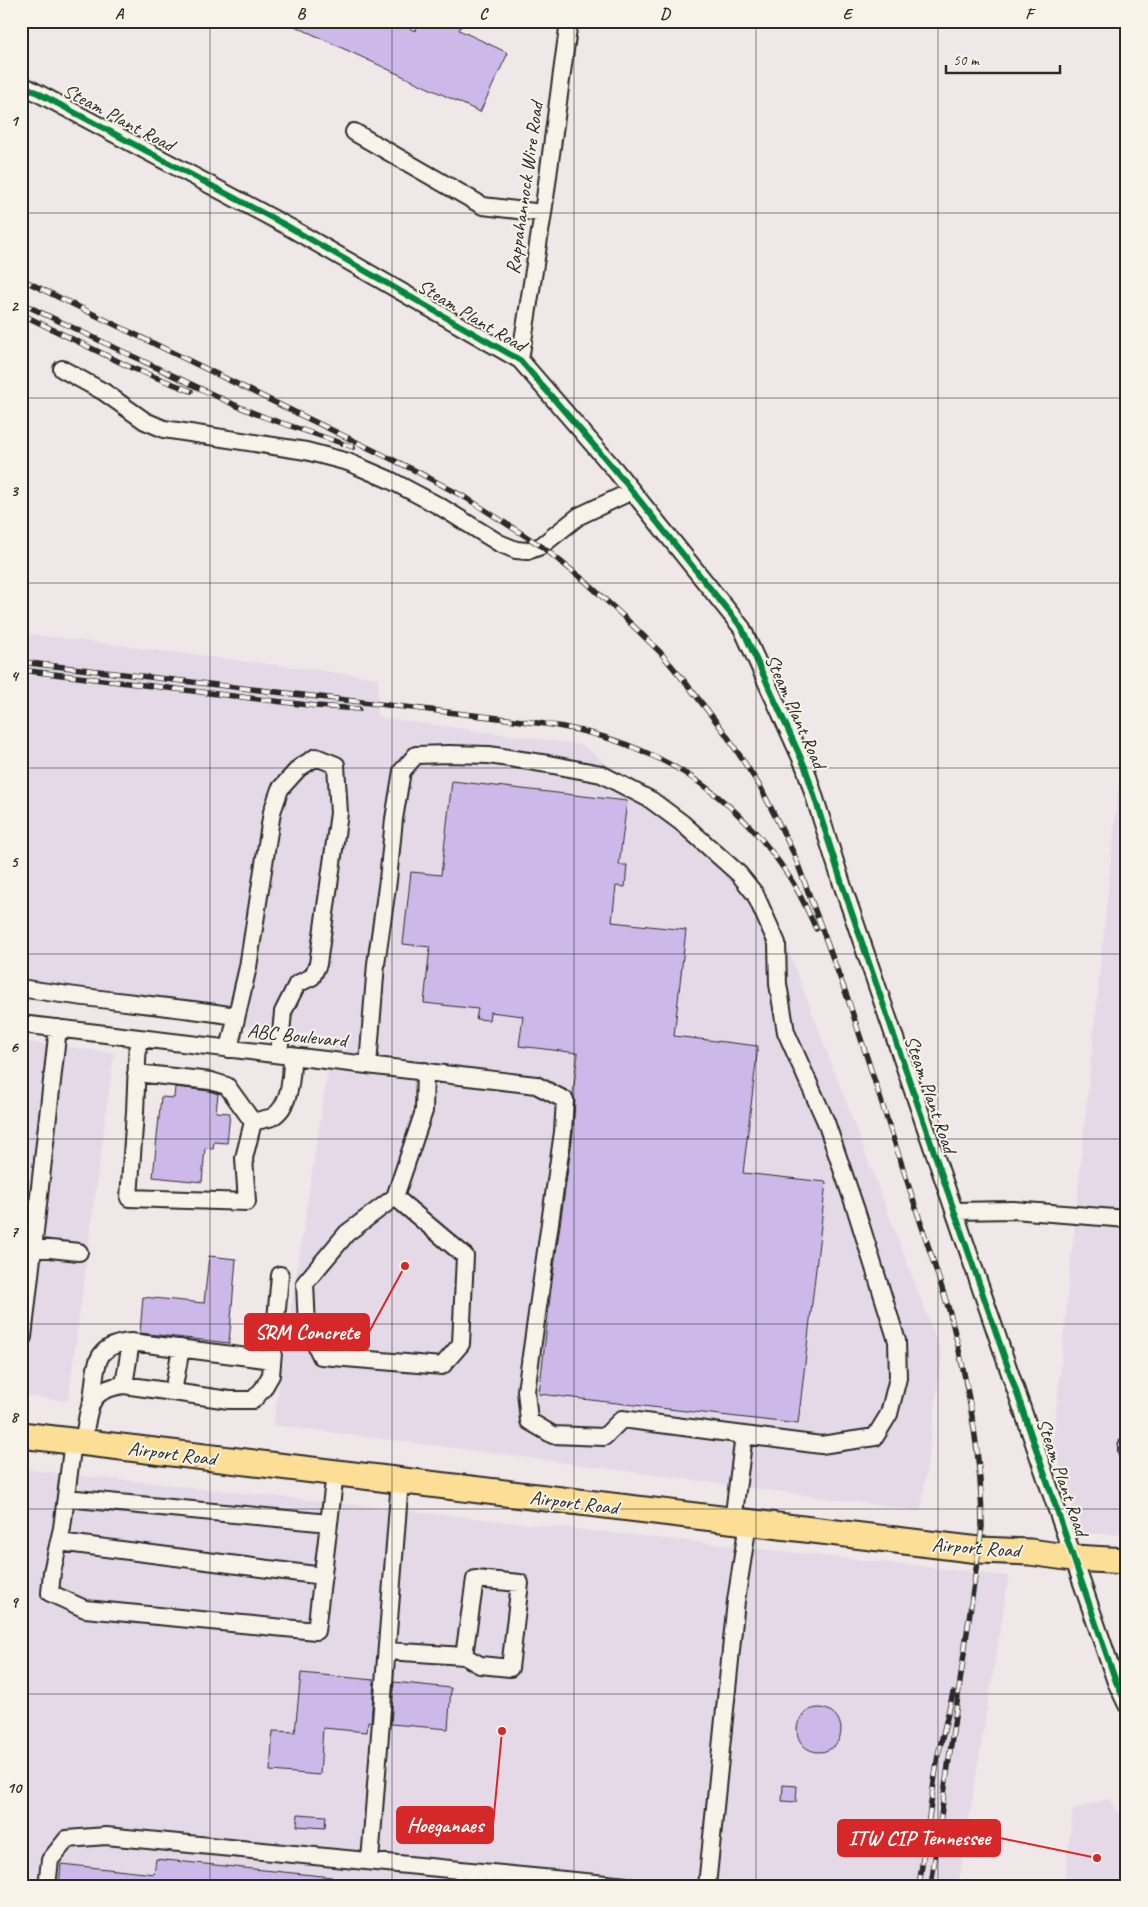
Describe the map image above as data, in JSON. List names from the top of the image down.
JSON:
{
  "streets": {
    "highway": ["Airport Road"],
    "street": ["Steam Plant Road", "Rappahannock Wire Road", "ABC Boulevard"]
  },
  "crossings": [
    ["Steam Plant Road", "Rappahannock Wire Road"],
    ["Steam Plant Road", "Airport Road"]
  ],
  "places": ["SRM Concrete", "Hoeganaes", "ITW CIP Tennessee"],
  "scale_bar": "50 m",
  "grid": {
    "columns": [
      "A",
      "B",
      "C",
      "D",
      "E",
      "F"
    ],
    "rows": [
      "1",
      "2",
      "3",
      "4",
      "5",
      "6",
      "7",
      "8",
      "9",
      "10"
    ]
  }
}
